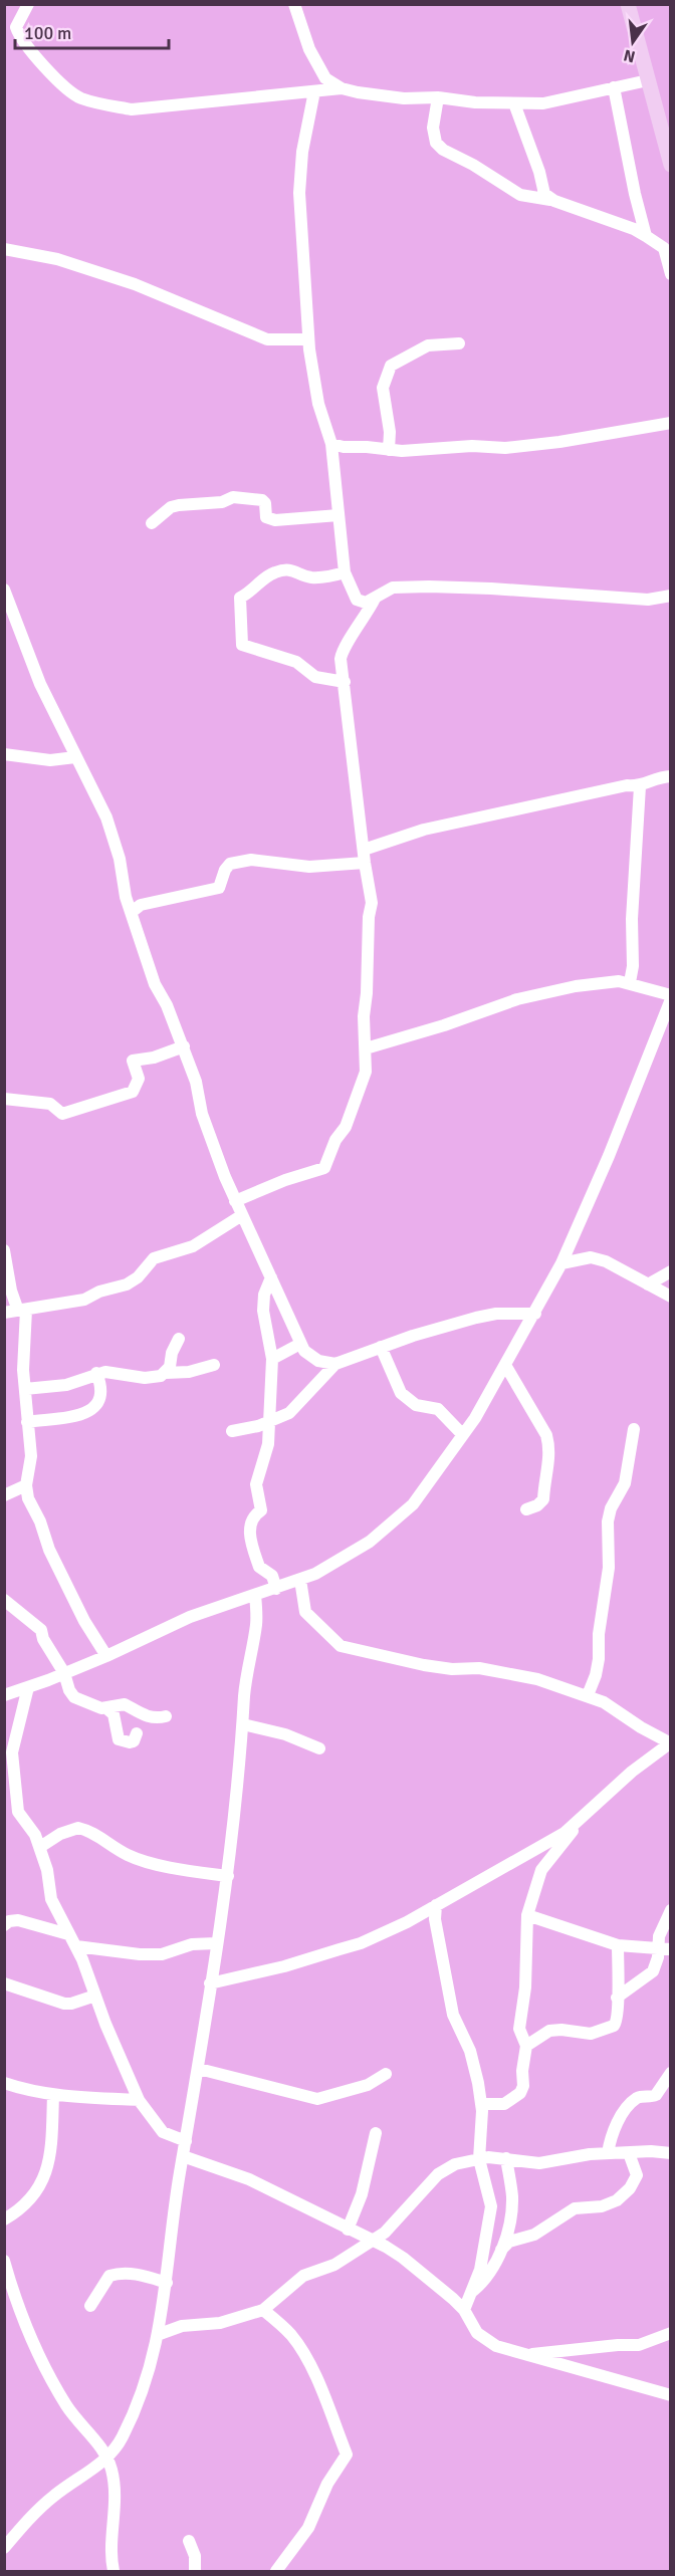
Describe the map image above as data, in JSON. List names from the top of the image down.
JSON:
{
  "scale_bar": "100 m",
  "north": "bottom"
}
